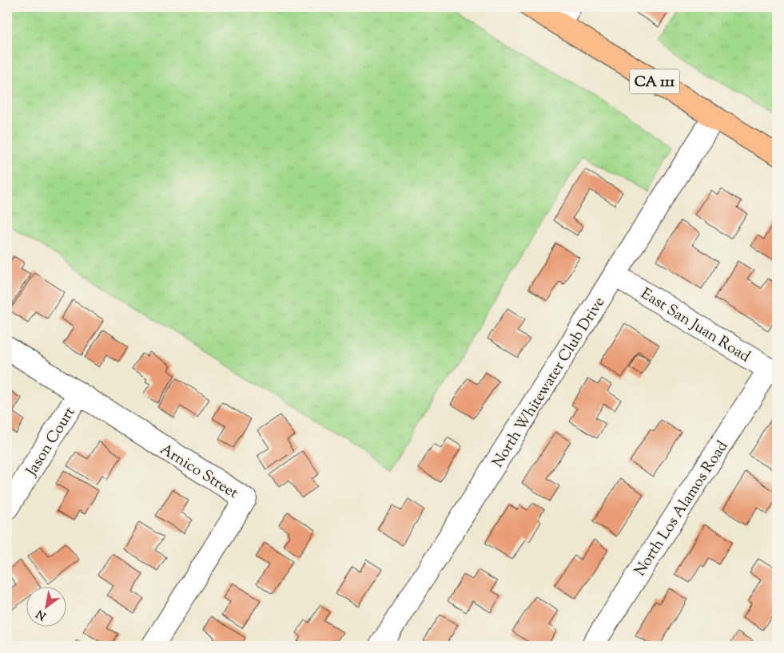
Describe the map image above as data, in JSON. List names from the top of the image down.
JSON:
{
  "streets": {
    "main road": ["CA 111"],
    "street": [
      "East San Juan Road",
      "North Whitewater Club Drive",
      "Jason Court",
      "Arnico Street",
      "North Los Alamos Road"
    ]
  },
  "crossings": [
    ["CA 111", "North Whitewater Club Drive"],
    ["East San Juan Road", "North Whitewater Club Drive"],
    ["East San Juan Road", "North Los Alamos Road"],
    ["Jason Court", "Arnico Street"]
  ],
  "north": "bottom left"
}
